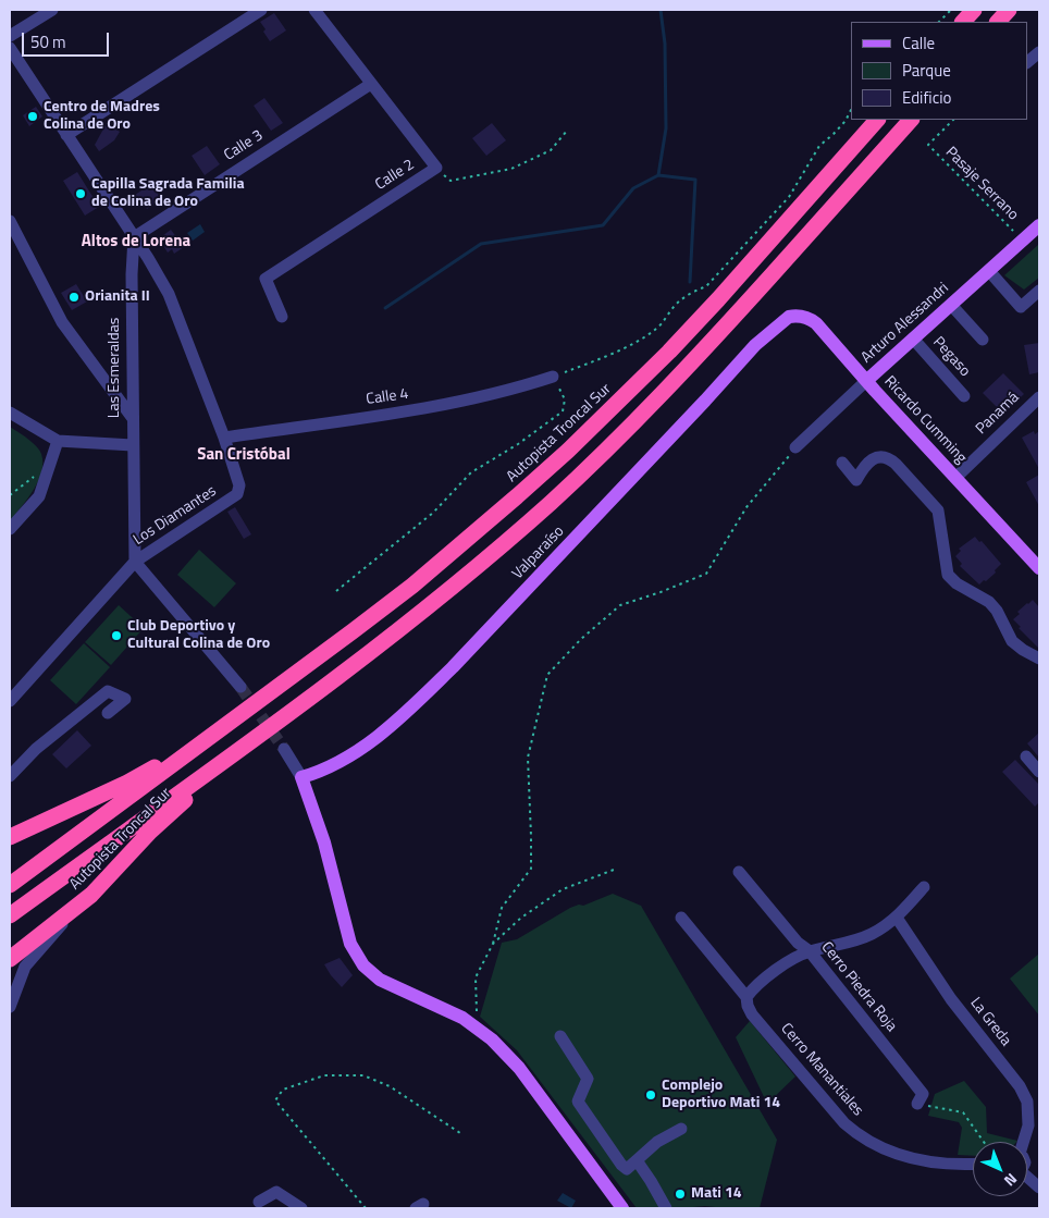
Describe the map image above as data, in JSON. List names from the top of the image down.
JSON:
{
  "streets": {
    "highway": ["Autopista Troncal Sur"],
    "main road": ["Arturo Alessandri", "Ricardo Cumming", "Valparaíso"],
    "street": [
      "Calle 3",
      "Calle 2",
      "Pegaso",
      "Las Esmeraldas",
      "Calle 4",
      "Panamá",
      "Los Diamantes",
      "Cerro Piedra Roja",
      "La Greda",
      "Cerro Manantiales"
    ],
    "path": ["Pasaje Serrano"]
  },
  "crossings": [
    ["Calle 3", "Calle 2"],
    ["Calle 3", "Las Esmeraldas"],
    ["Calle 3", "Los Diamantes"],
    ["Pasaje Serrano", "Arturo Alessandri"],
    ["Arturo Alessandri", "Pegaso"],
    ["Arturo Alessandri", "Ricardo Cumming"],
    ["Las Esmeraldas", "Los Diamantes"],
    ["Calle 4", "Los Diamantes"],
    ["Panamá", "Ricardo Cumming"],
    ["Ricardo Cumming", "Valparaíso"]
  ],
  "districts": ["Altos de Lorena", "San Cristóbal"],
  "places": [
    "Centro de Madres Colina de Oro",
    "Capilla Sagrada Familia de Colina de Oro",
    "Orianita II",
    "Club Deportivo y Cultural Colina de Oro",
    "Complejo Deportivo Mati 14",
    "Mati 14"
  ],
  "legend": ["Calle", "Parque", "Edificio"],
  "scale_bar": "50 m",
  "north": "bottom right"
}
